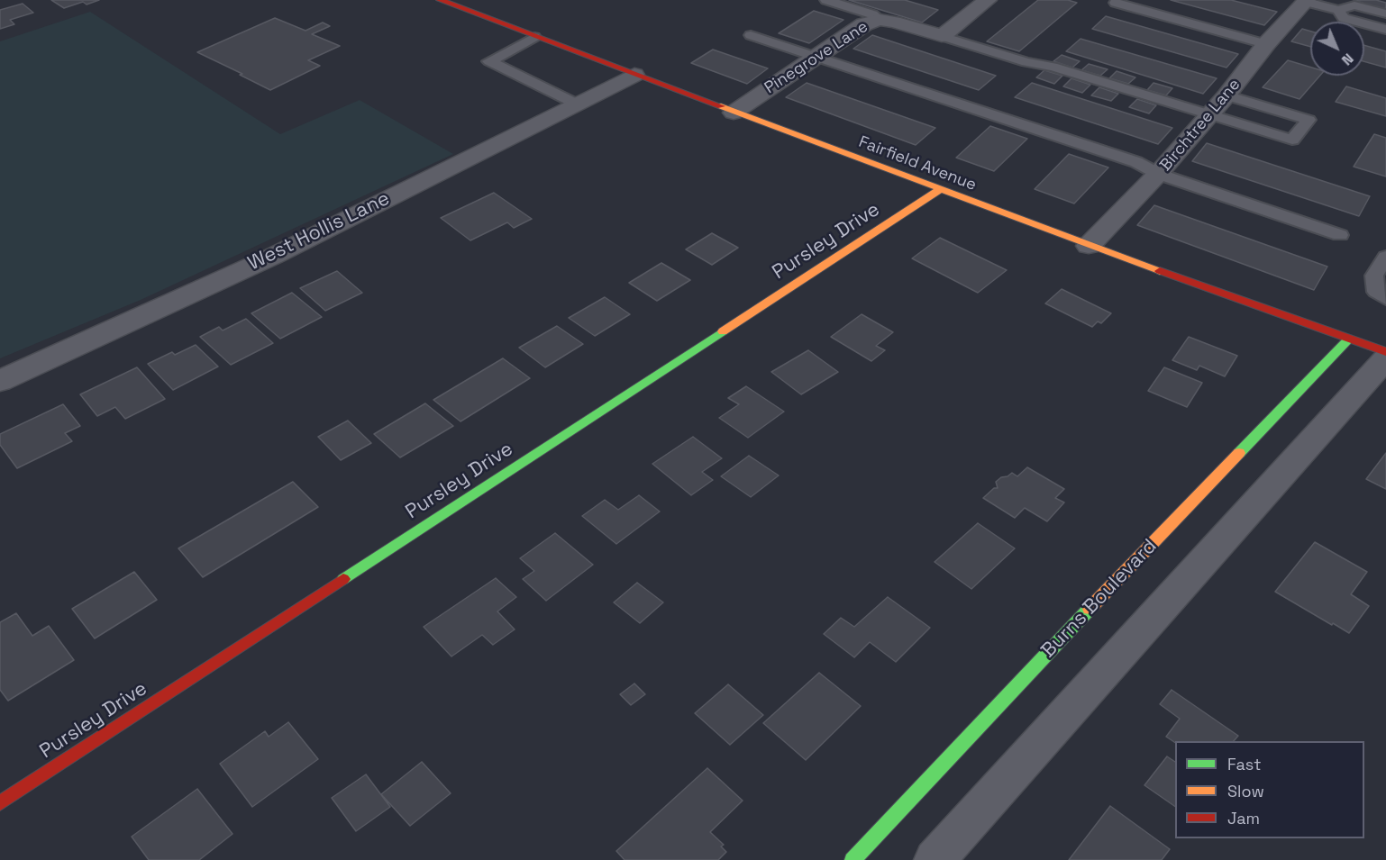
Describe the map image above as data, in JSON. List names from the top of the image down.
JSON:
{
  "streets": {
    "street": [
      "Pinegrove Lane",
      "Birchtree Lane",
      "Fairfield Avenue",
      "West Hollis Lane",
      "Pursley Drive",
      "Burns Boulevard"
    ]
  },
  "crossings": [
    ["Pinegrove Lane", "Fairfield Avenue"],
    ["Birchtree Lane", "Fairfield Avenue"],
    ["Fairfield Avenue", "West Hollis Lane"],
    ["Fairfield Avenue", "Pursley Drive"],
    ["Fairfield Avenue", "Burns Boulevard"]
  ],
  "legend": ["Fast", "Slow", "Jam"],
  "north": "bottom right"
}
